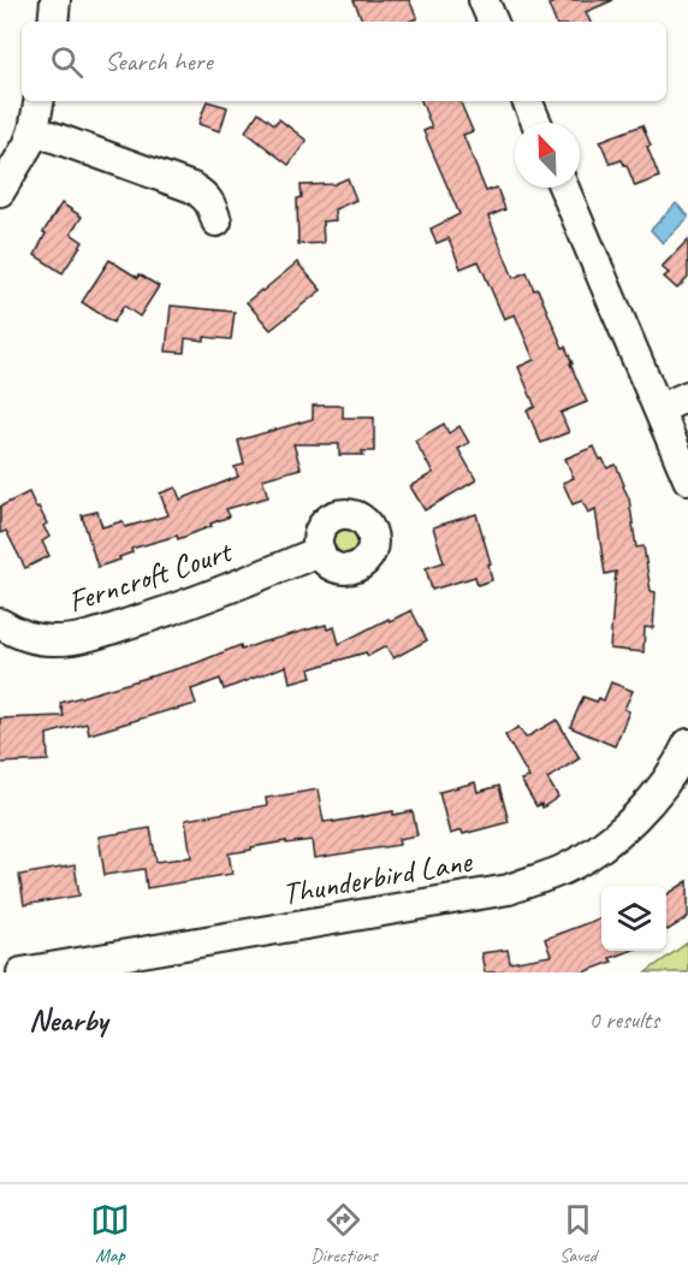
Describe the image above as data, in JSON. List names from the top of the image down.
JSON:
{
  "streets": {
    "street": ["Ferncroft Court", "Thunderbird Lane"]
  },
  "north": "top left",
  "page": {
    "search": "Search here",
    "heading": ["Nearby", "0 results"],
    "nav": ["Map", "Directions", "Saved"]
  }
}
